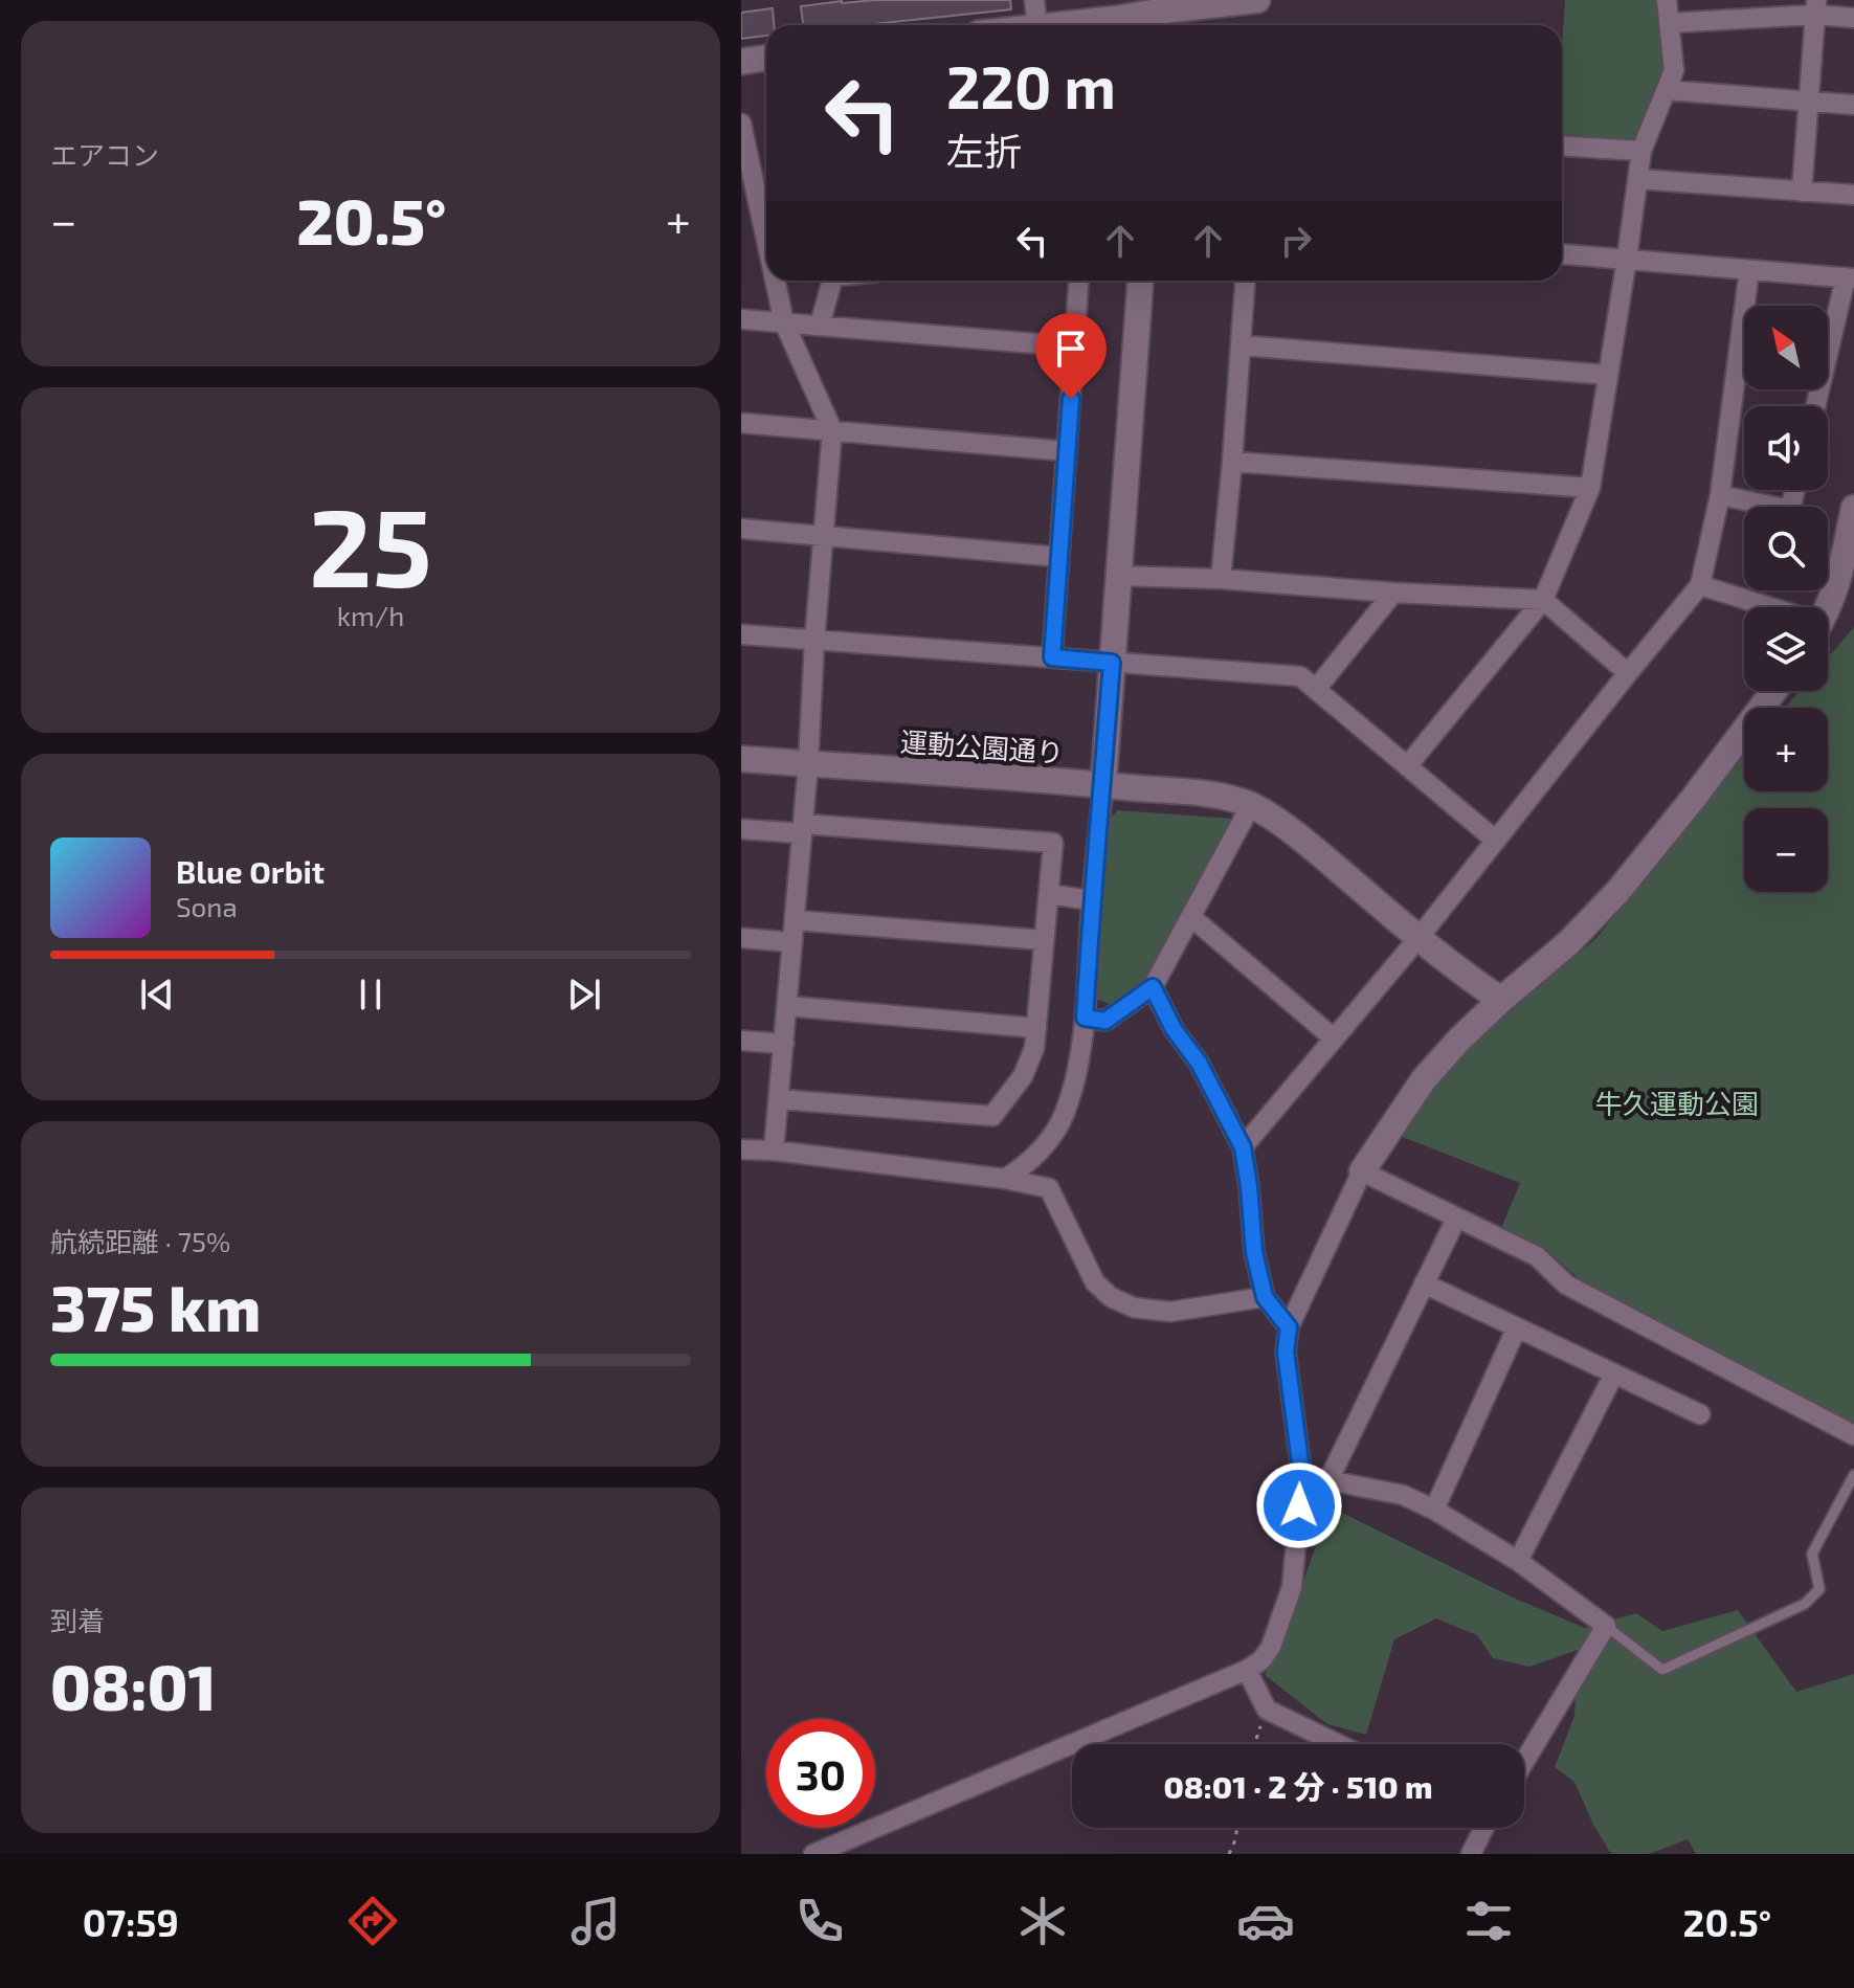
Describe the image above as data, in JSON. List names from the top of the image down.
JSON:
{
  "streets": {
    "street": ["運動公園通り"]
  },
  "parks": ["牛久運動公園"],
  "north": "top left",
  "page": {
    "tile": [
      "エアコン",
      ["25", "km/h"],
      ["航続距離 · 75%", "375 km"],
      ["到着", "08:01"]
    ],
    "turn": ["220 m", "左折"],
    "heat": ["−", "20.5°", "+"],
    "map_buttons": ["+", "−"],
    "song": ["Blue Orbit", "Sona"],
    "limit": "30",
    "trip": "08:01 · 2 分 · 510 m",
    "tabs": ["07:59", "20.5°"]
  }
}
